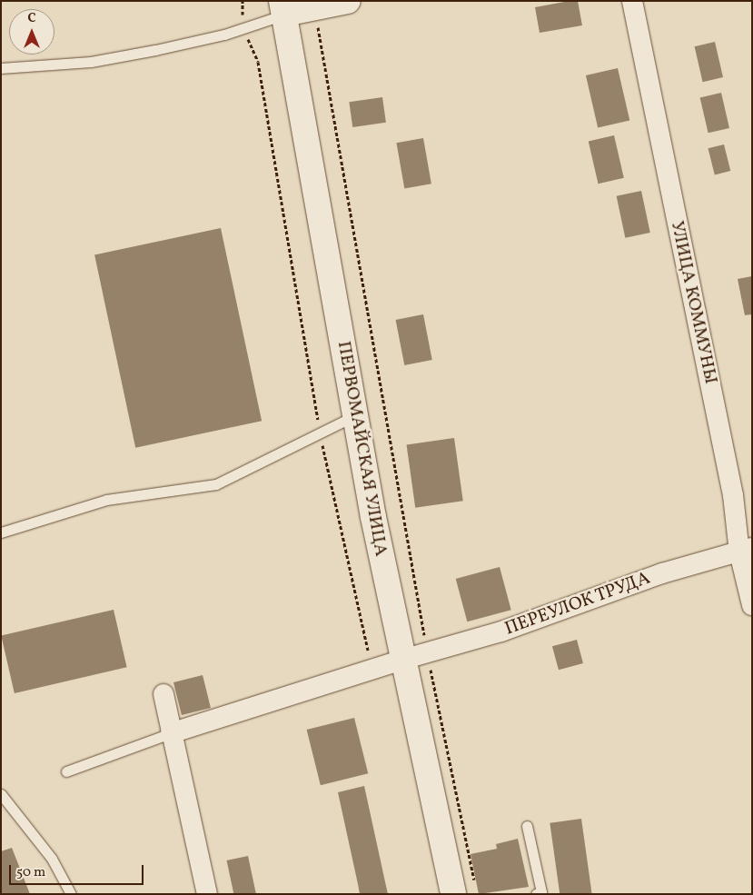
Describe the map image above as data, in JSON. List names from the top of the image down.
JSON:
{
  "streets": {
    "main road": ["ПЕРВОМАЙСКАЯ УЛИЦА"],
    "street": ["УЛИЦА КОММУНЫ", "ПЕРЕУЛОК ТРУДА"]
  },
  "crossings": [
    ["УЛИЦА КОММУНЫ", "ПЕРЕУЛОК ТРУДА"],
    ["ПЕРВОМАЙСКАЯ УЛИЦА", "ПЕРЕУЛОК ТРУДА"]
  ],
  "scale_bar": "50 m",
  "north": "top"
}
